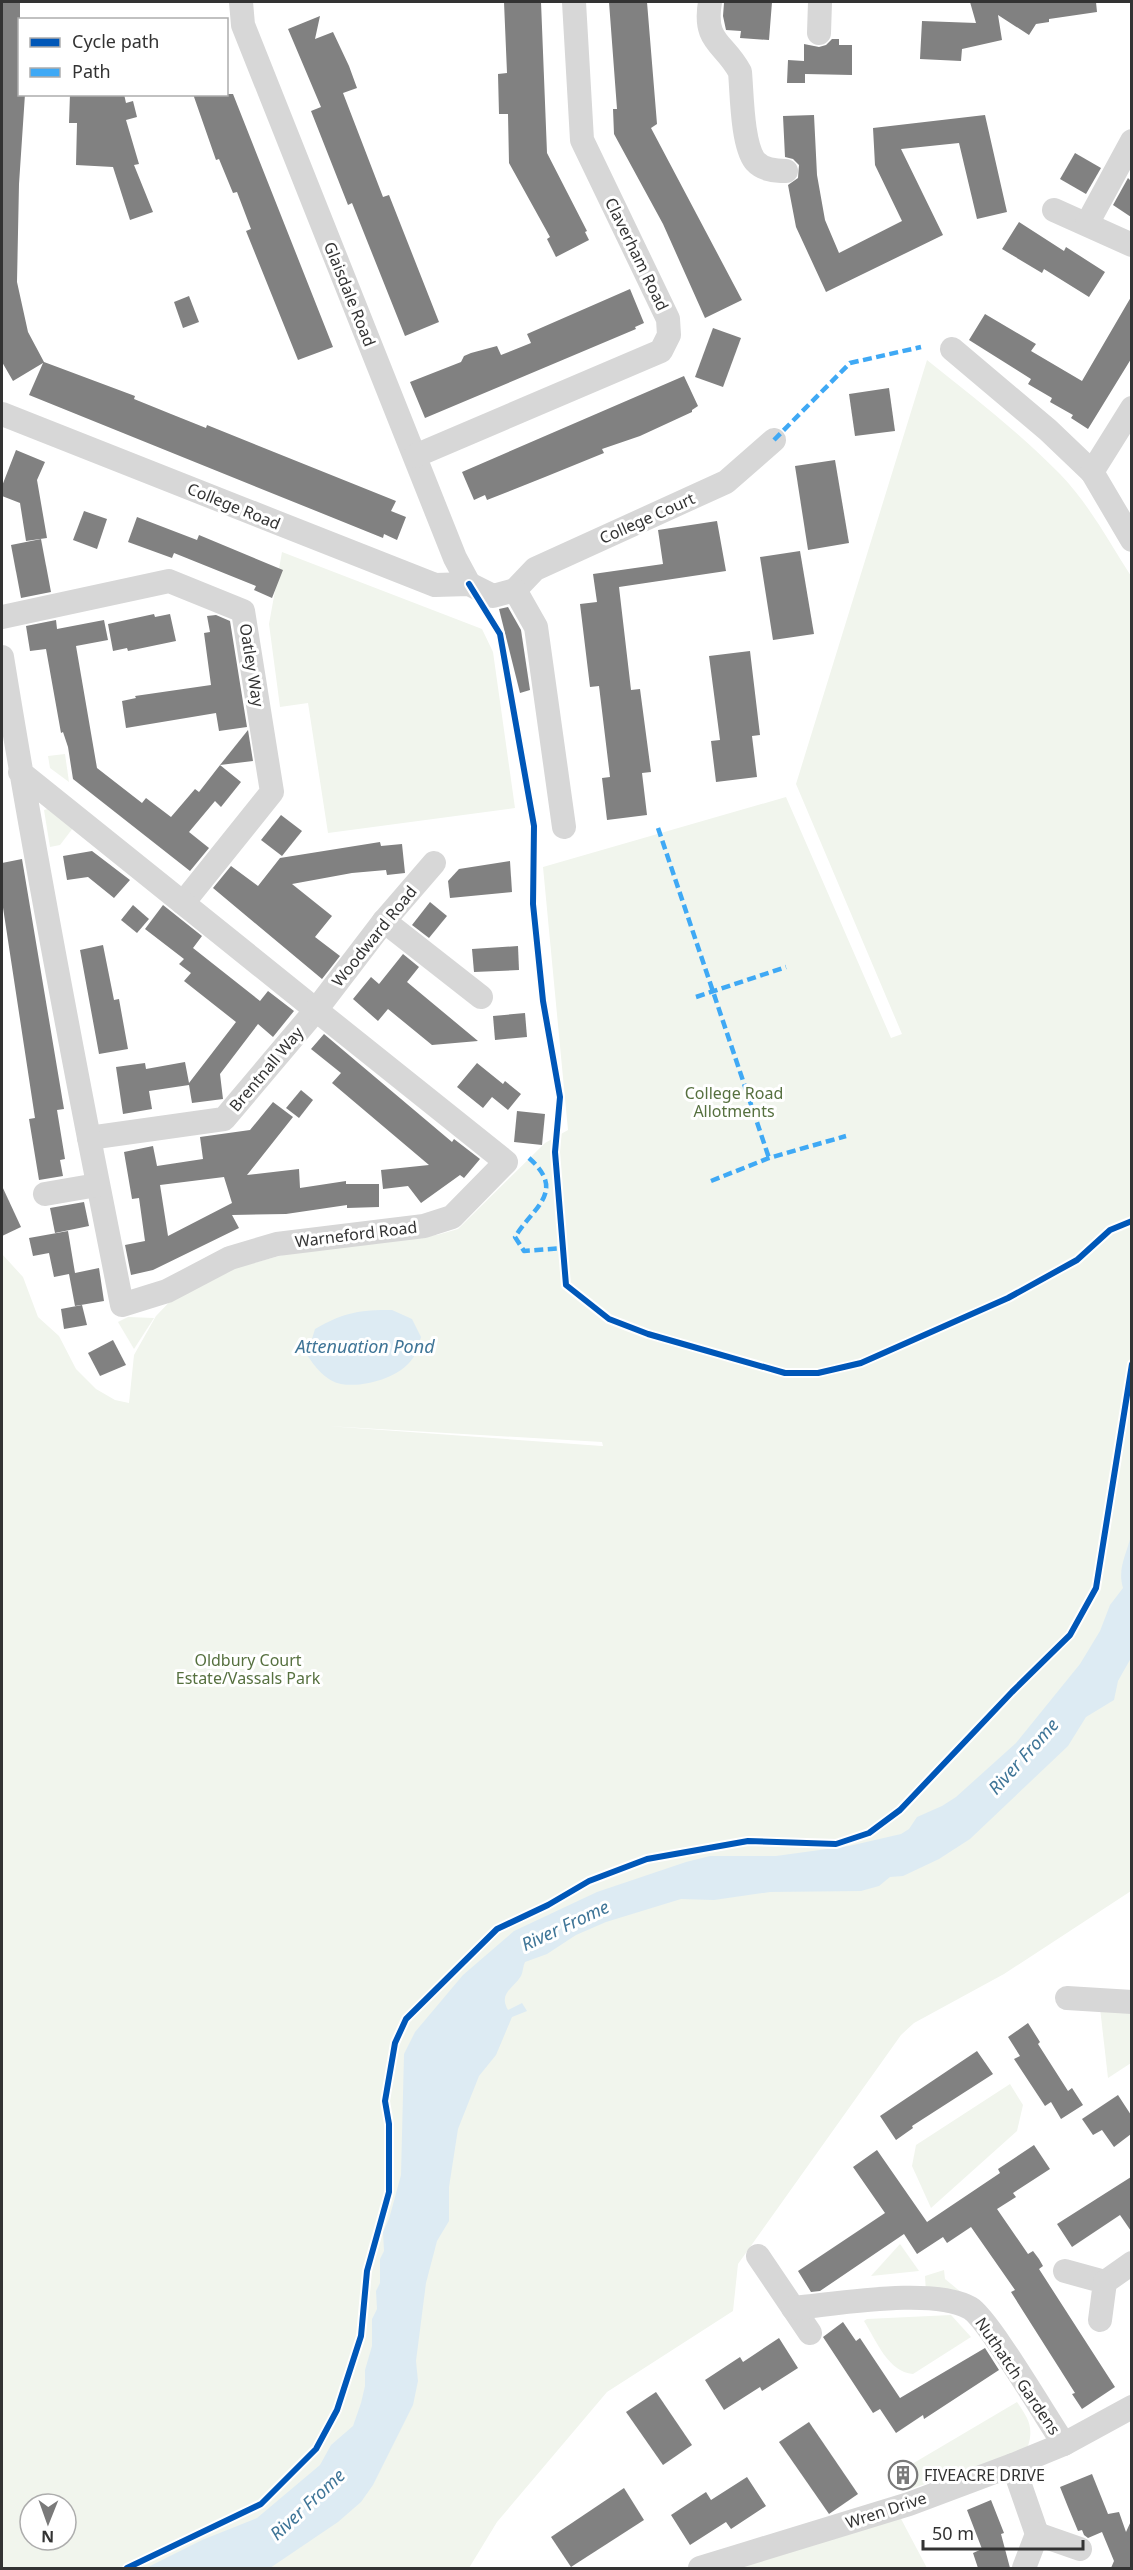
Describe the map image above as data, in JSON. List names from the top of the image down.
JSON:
{
  "streets": {
    "street": [
      "Claverham Road",
      "Glaisdale Road",
      "College Road",
      "College Court",
      "Oatley Way",
      "Woodward Road",
      "Brentnall Way",
      "Warneford Road",
      "Nuthatch Gardens",
      "Wren Drive"
    ]
  },
  "crossings": [
    ["Claverham Road", "Glaisdale Road"],
    ["Glaisdale Road", "College Road"],
    ["Woodward Road", "Brentnall Way"],
    ["Woodward Road", "Warneford Road"],
    ["Brentnall Way", "Warneford Road"],
    ["Nuthatch Gardens", "Wren Drive"]
  ],
  "water": ["Attenuation Pond", "River Frome"],
  "parks": ["College Road Allotments", "Oldbury Court Estate/Vassals Park"],
  "places": {
    "building": ["FIVEACRE DRIVE"]
  },
  "legend": ["Cycle path", "Path"],
  "scale_bar": "50 m",
  "north": "bottom"
}
